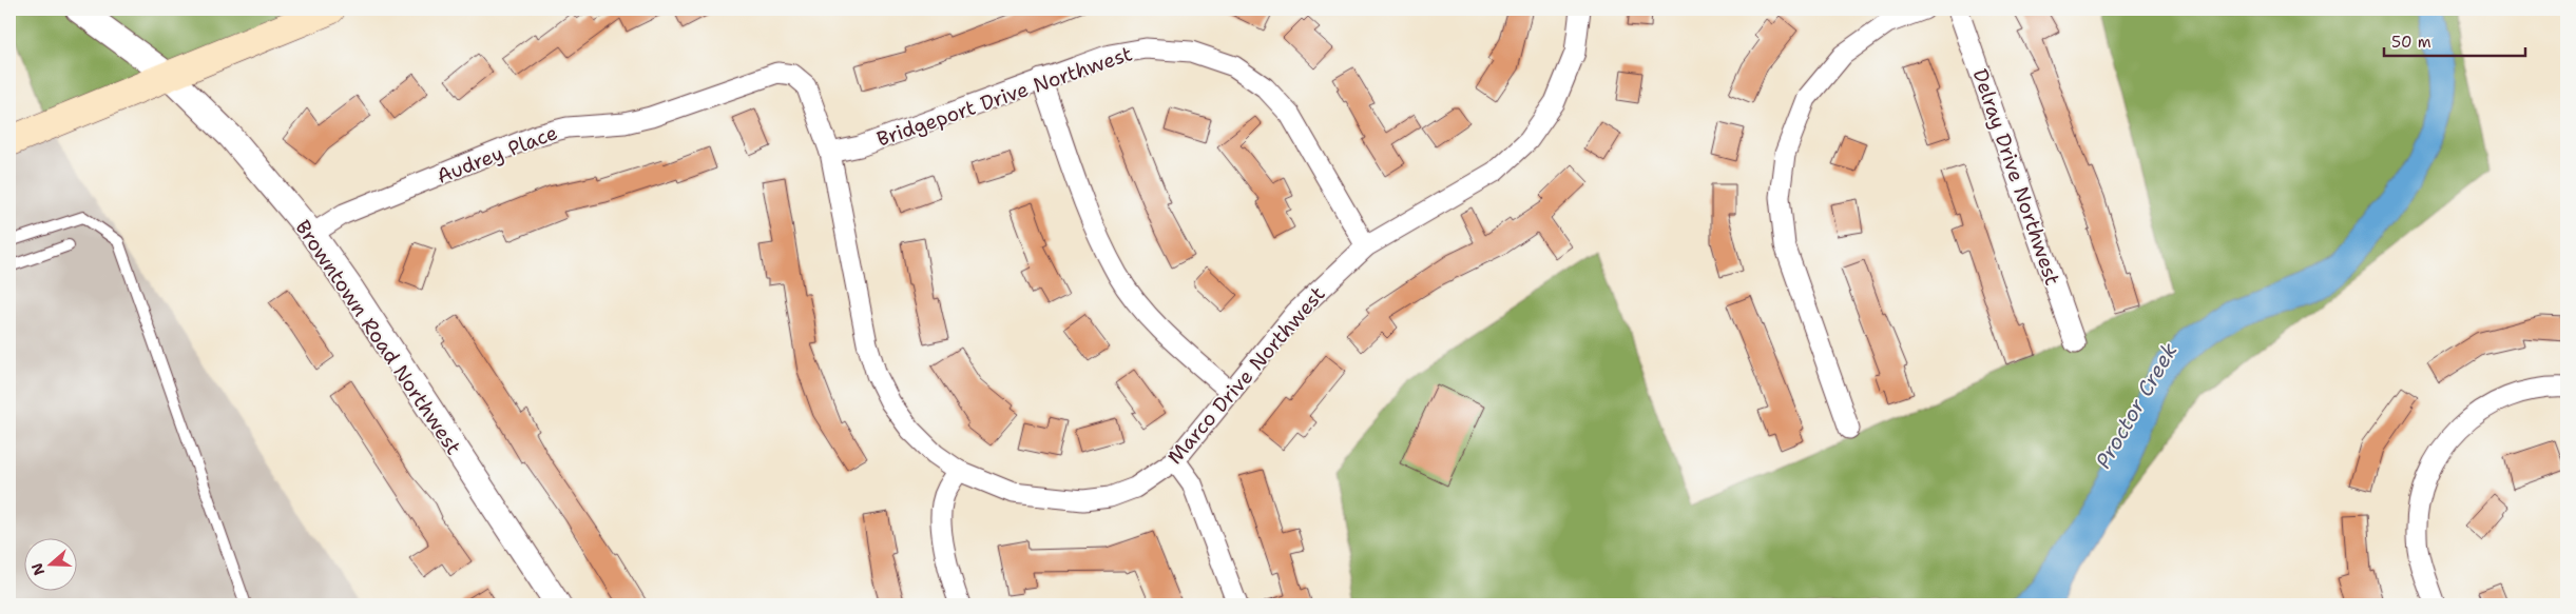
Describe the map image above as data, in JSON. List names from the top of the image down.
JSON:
{
  "streets": {
    "street": [
      "Bridgeport Drive Northwest",
      "Audrey Place",
      "Delray Drive Northwest",
      "Browntown Road Northwest",
      "Marco Drive Northwest"
    ]
  },
  "crossings": [
    ["Bridgeport Drive Northwest", "Marco Drive Northwest"],
    ["Audrey Place", "Browntown Road Northwest"],
    ["Audrey Place", "Marco Drive Northwest"]
  ],
  "water": ["Proctor Creek"],
  "scale_bar": "50 m",
  "north": "left"
}
